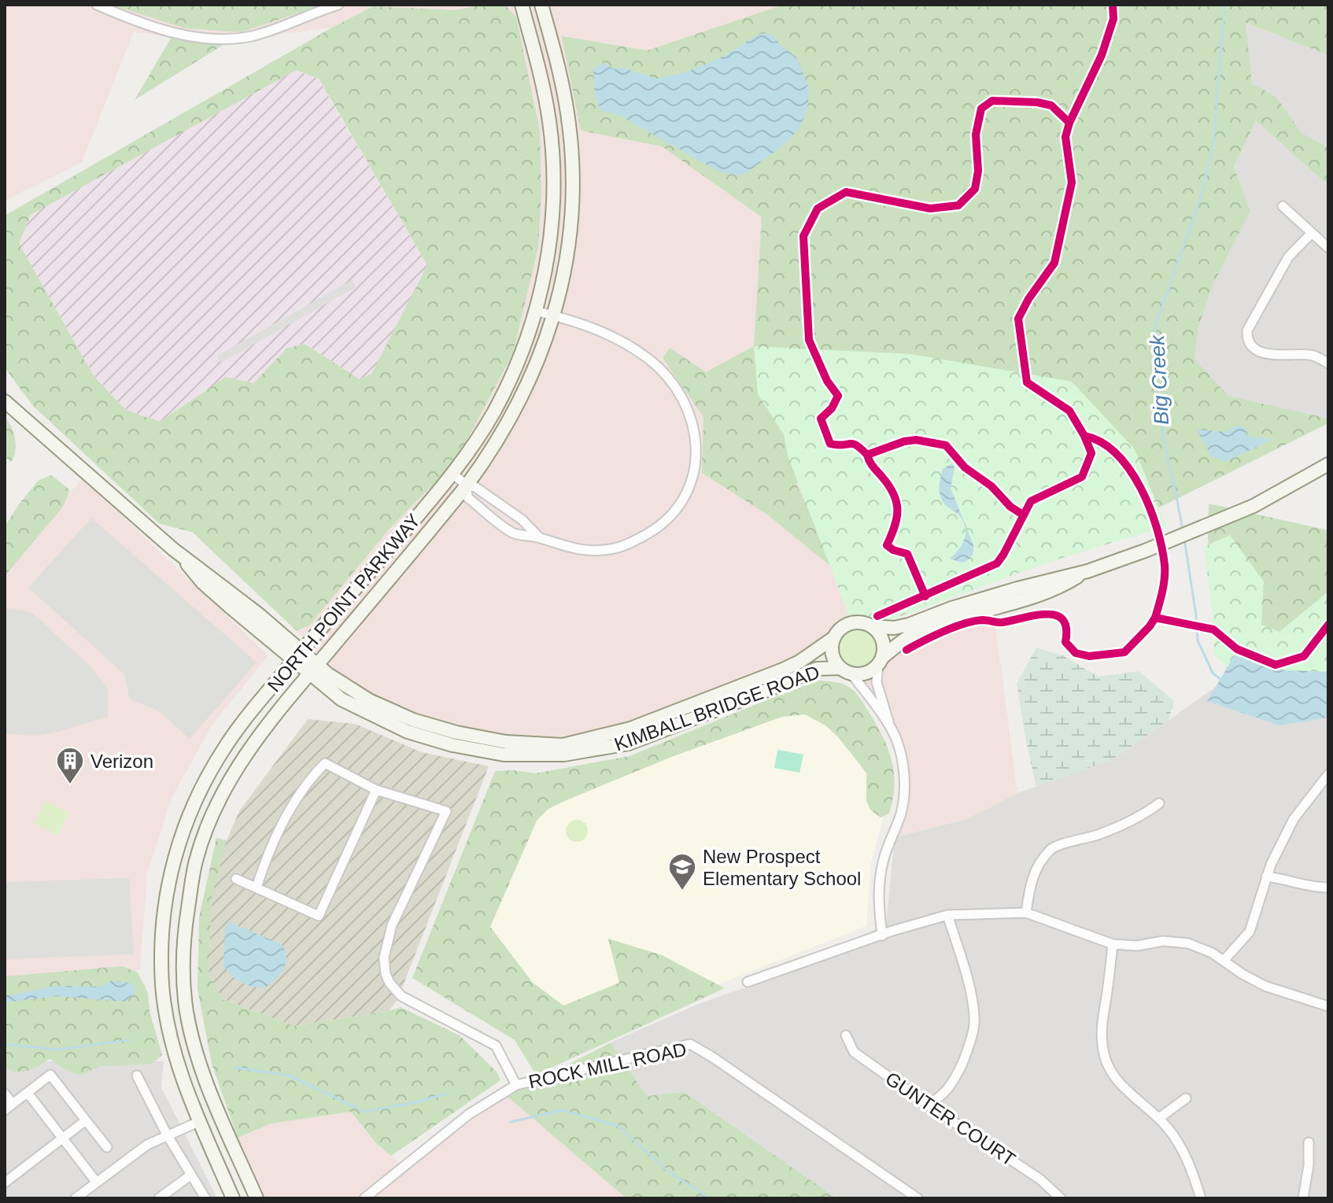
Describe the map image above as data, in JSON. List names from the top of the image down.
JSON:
{
  "streets": {
    "street": [
      "NORTH POINT PARKWAY",
      "KIMBALL BRIDGE ROAD",
      "ROCK MILL ROAD",
      "GUNTER COURT"
    ]
  },
  "crossings": [
    ["NORTH POINT PARKWAY", "KIMBALL BRIDGE ROAD"]
  ],
  "water": ["Big Creek"],
  "places": {
    "building": ["Verizon"],
    "school or university": ["New Prospect Elementary School"]
  }
}
